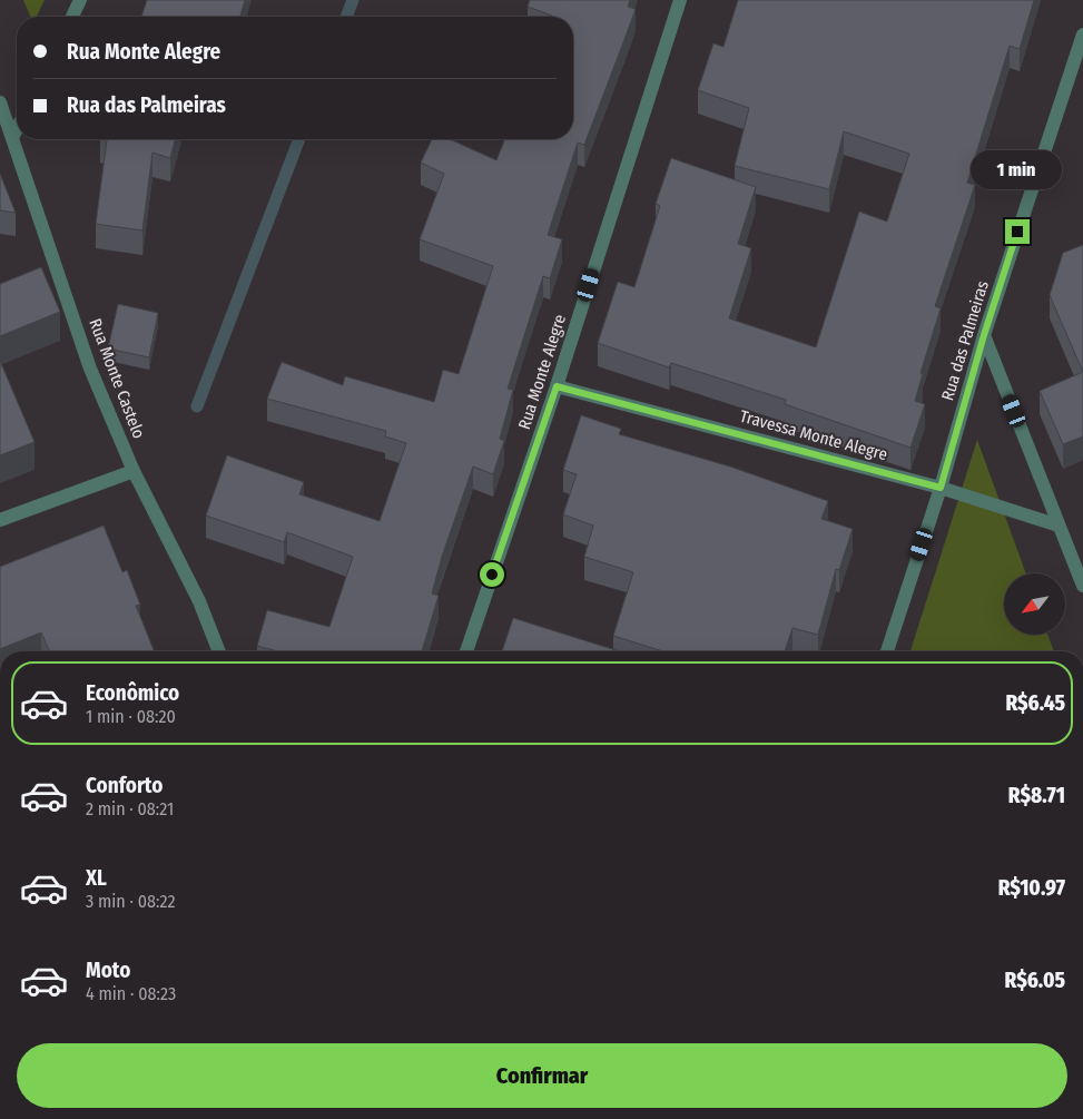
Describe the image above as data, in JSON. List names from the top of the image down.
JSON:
{
  "streets": {
    "street": [
      "Rua das Palmeiras",
      "Rua Monte Alegre",
      "Rua Monte Castelo",
      "Travessa Monte Alegre"
    ]
  },
  "crossings": [
    ["Rua das Palmeiras", "Travessa Monte Alegre"],
    ["Rua Monte Alegre", "Travessa Monte Alegre"]
  ],
  "north": "bottom left",
  "page": {
    "banner": ["Rua Monte Alegre", "Rua das Palmeiras"],
    "bubble": "1 min",
    "list": [
      {
        "name": "Econômico",
        "note": "1 min · 08:20",
        "value": "R$6.45"
      },
      {
        "name": "Conforto",
        "note": "2 min · 08:21",
        "value": "R$8.71"
      },
      {
        "name": "XL",
        "note": "3 min · 08:22",
        "value": "R$10.97"
      },
      {
        "name": "Moto",
        "note": "4 min · 08:23",
        "value": "R$6.05"
      }
    ],
    "buttons": "Confirmar"
  }
}
